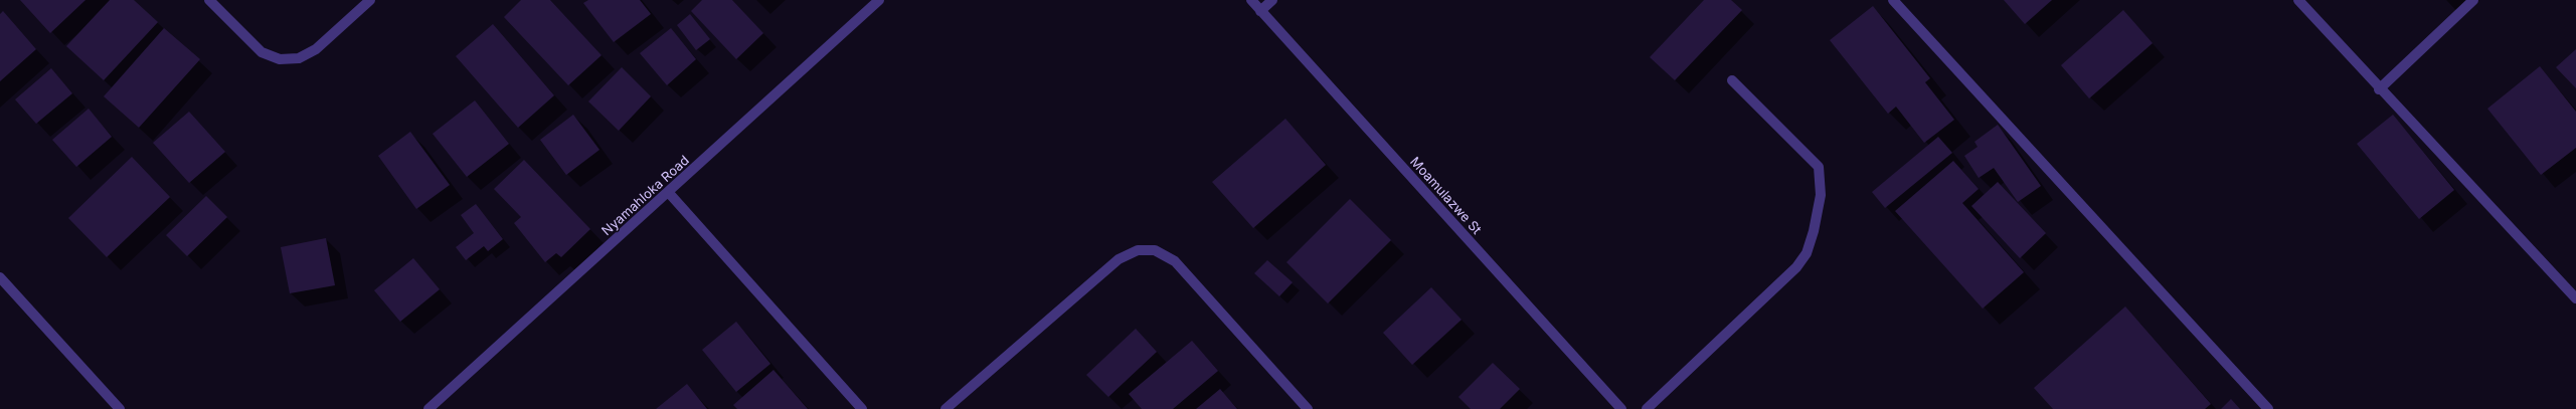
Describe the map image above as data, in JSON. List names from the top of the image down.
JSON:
{
  "streets": {
    "street": ["Nyamahloka Road", "Moamulazwe St"]
  }
}
